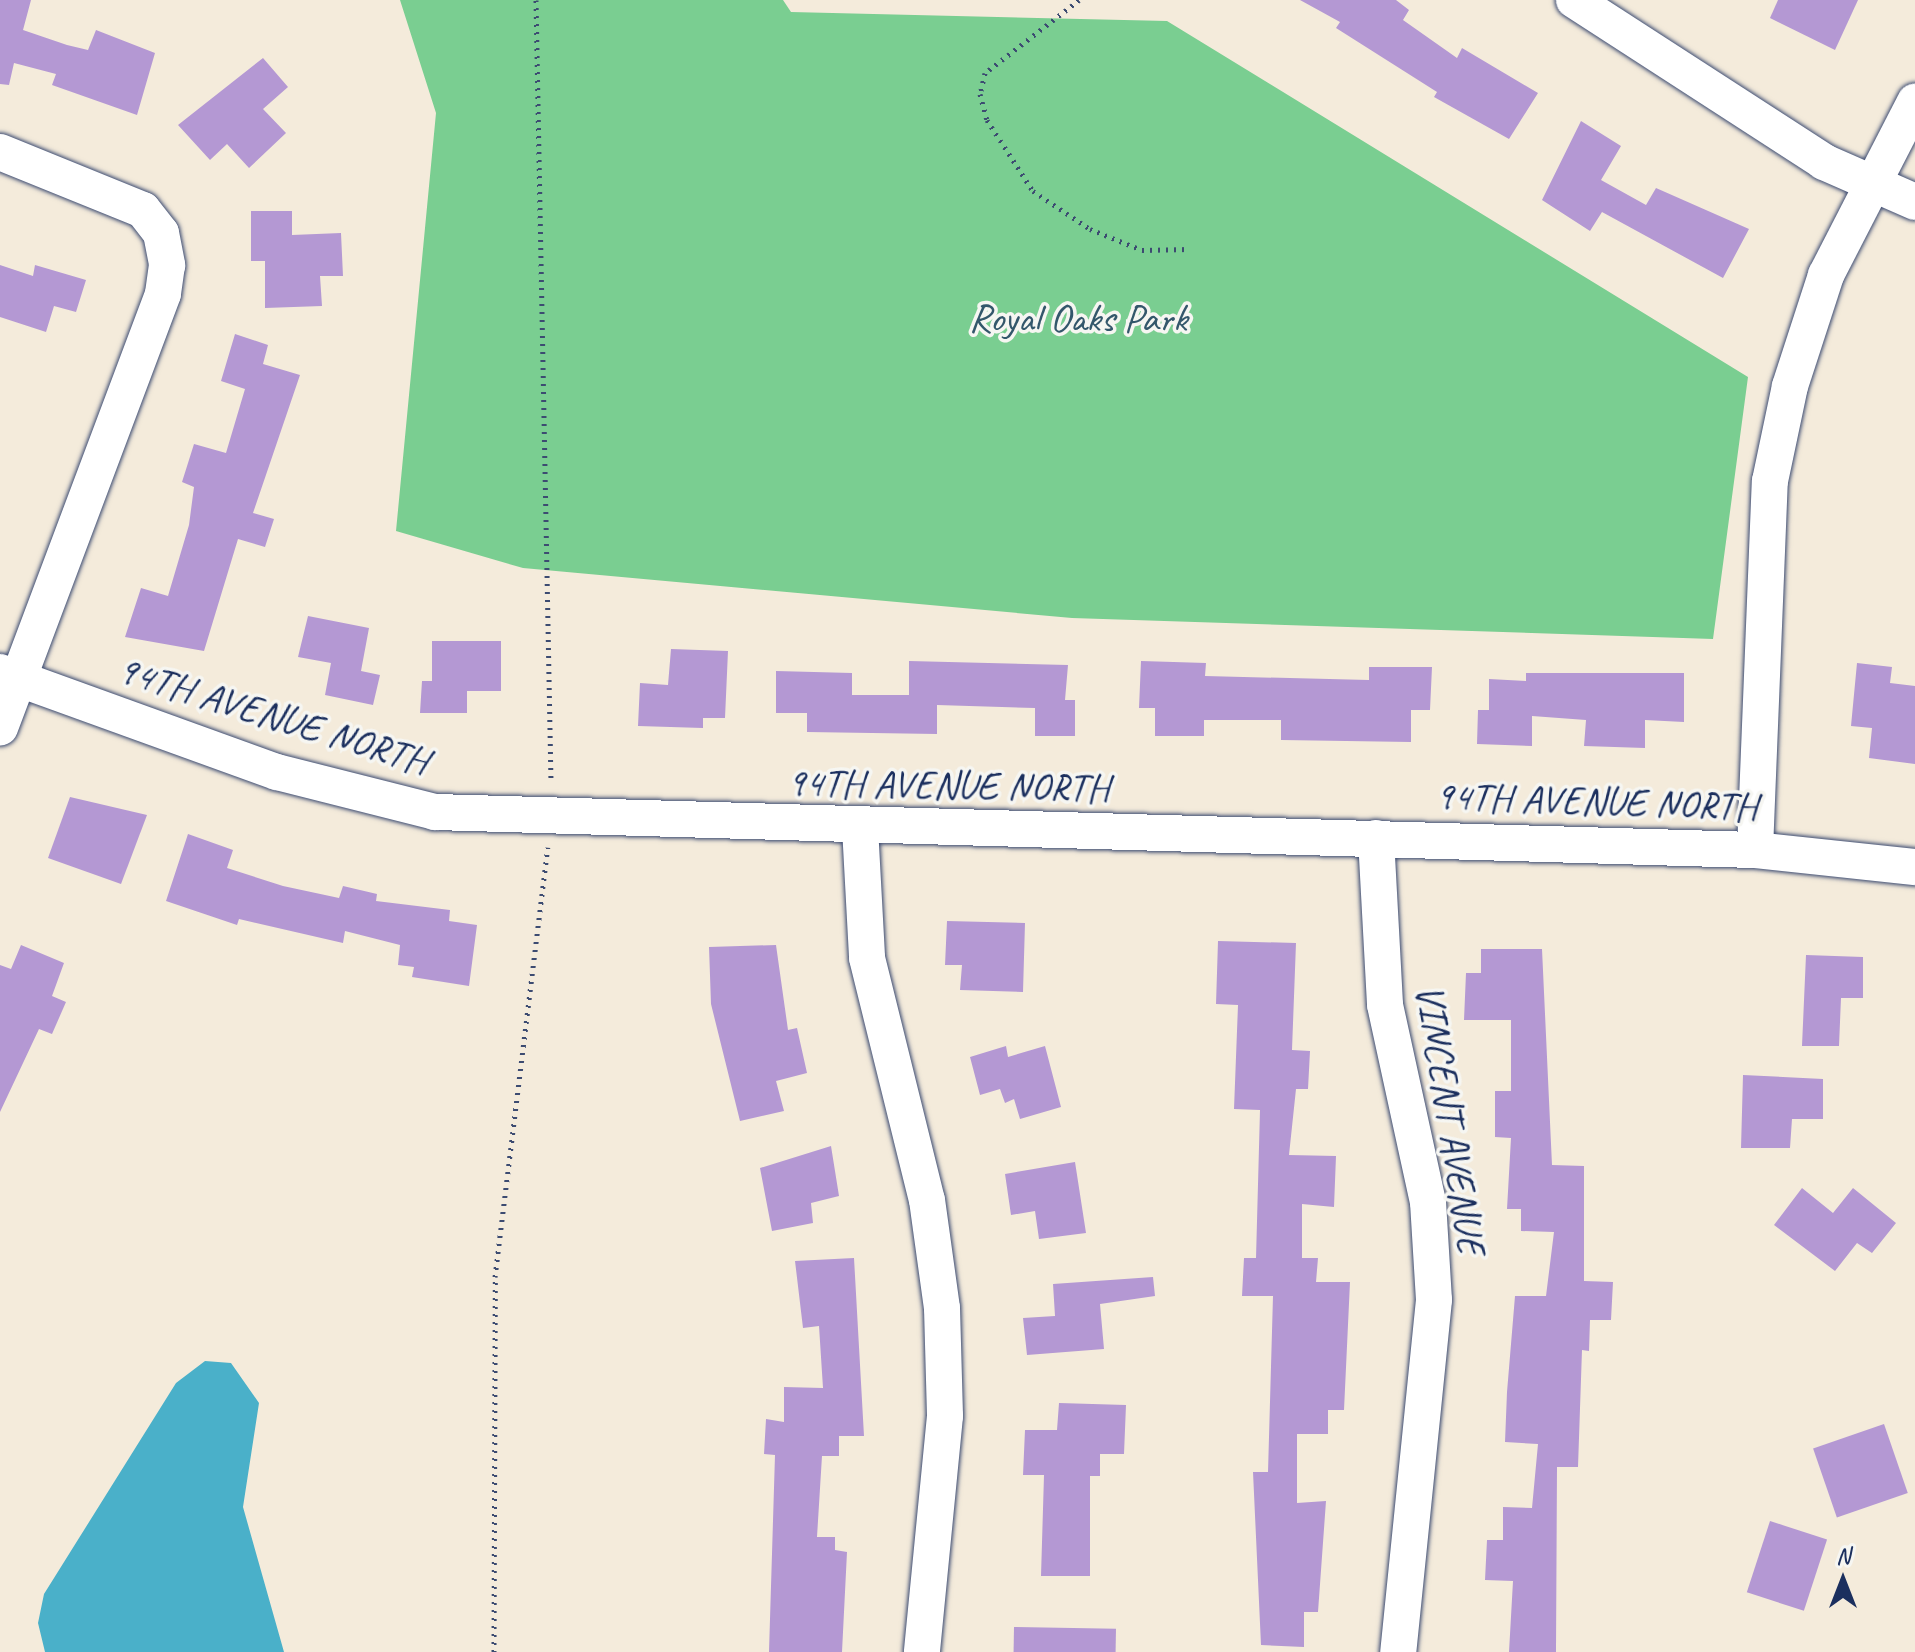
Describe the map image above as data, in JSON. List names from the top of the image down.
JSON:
{
  "streets": {
    "street": ["94TH AVENUE NORTH", "VINCENT AVENUE"]
  },
  "crossings": [
    ["94TH AVENUE NORTH", "VINCENT AVENUE"]
  ],
  "parks": ["Royal Oaks Park"],
  "north": "top"
}
